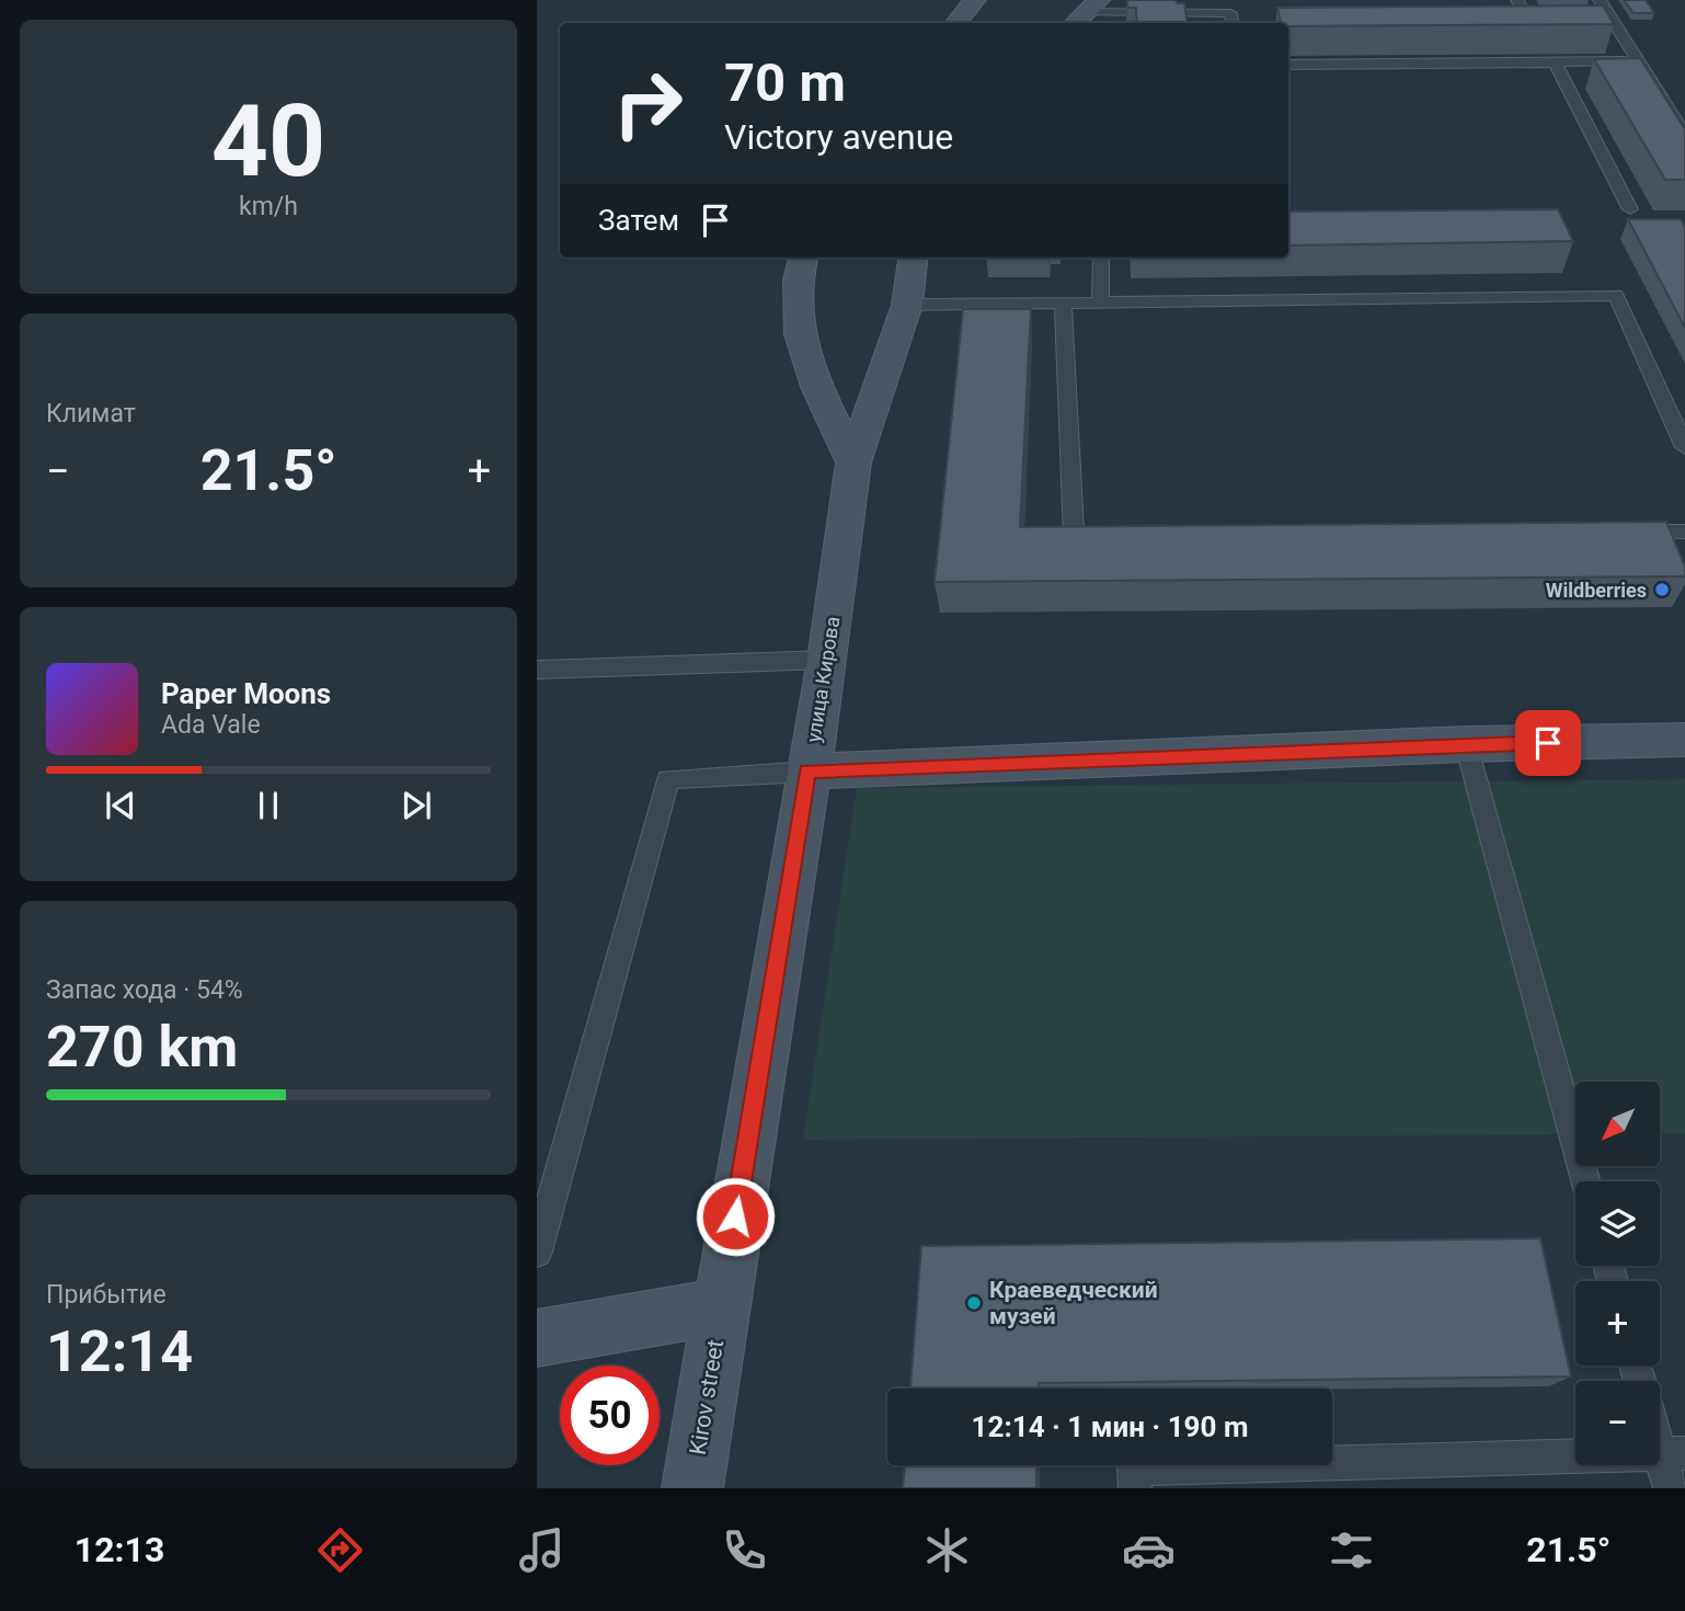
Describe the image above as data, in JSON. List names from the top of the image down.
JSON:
{
  "streets": {
    "main road": ["улица Кирова", "Kirov street"]
  },
  "crossings": [
    ["улица Кирова", "Kirov street"]
  ],
  "places": ["Wildberries", "Краеведческий музей"],
  "north": "bottom left",
  "page": {
    "tile": [
      ["40", "km/h"],
      "Климат",
      ["Запас хода · 54%", "270 km"],
      ["Прибытие", "12:14"]
    ],
    "turn": ["70 m", "Victory avenue"],
    "then": "Затем",
    "heat": ["−", "21.5°", "+"],
    "song": ["Paper Moons", "Ada Vale"],
    "map_buttons": ["+", "−"],
    "limit": "50",
    "trip": "12:14 · 1 мин · 190 m",
    "tabs": ["12:13", "21.5°"]
  }
}
